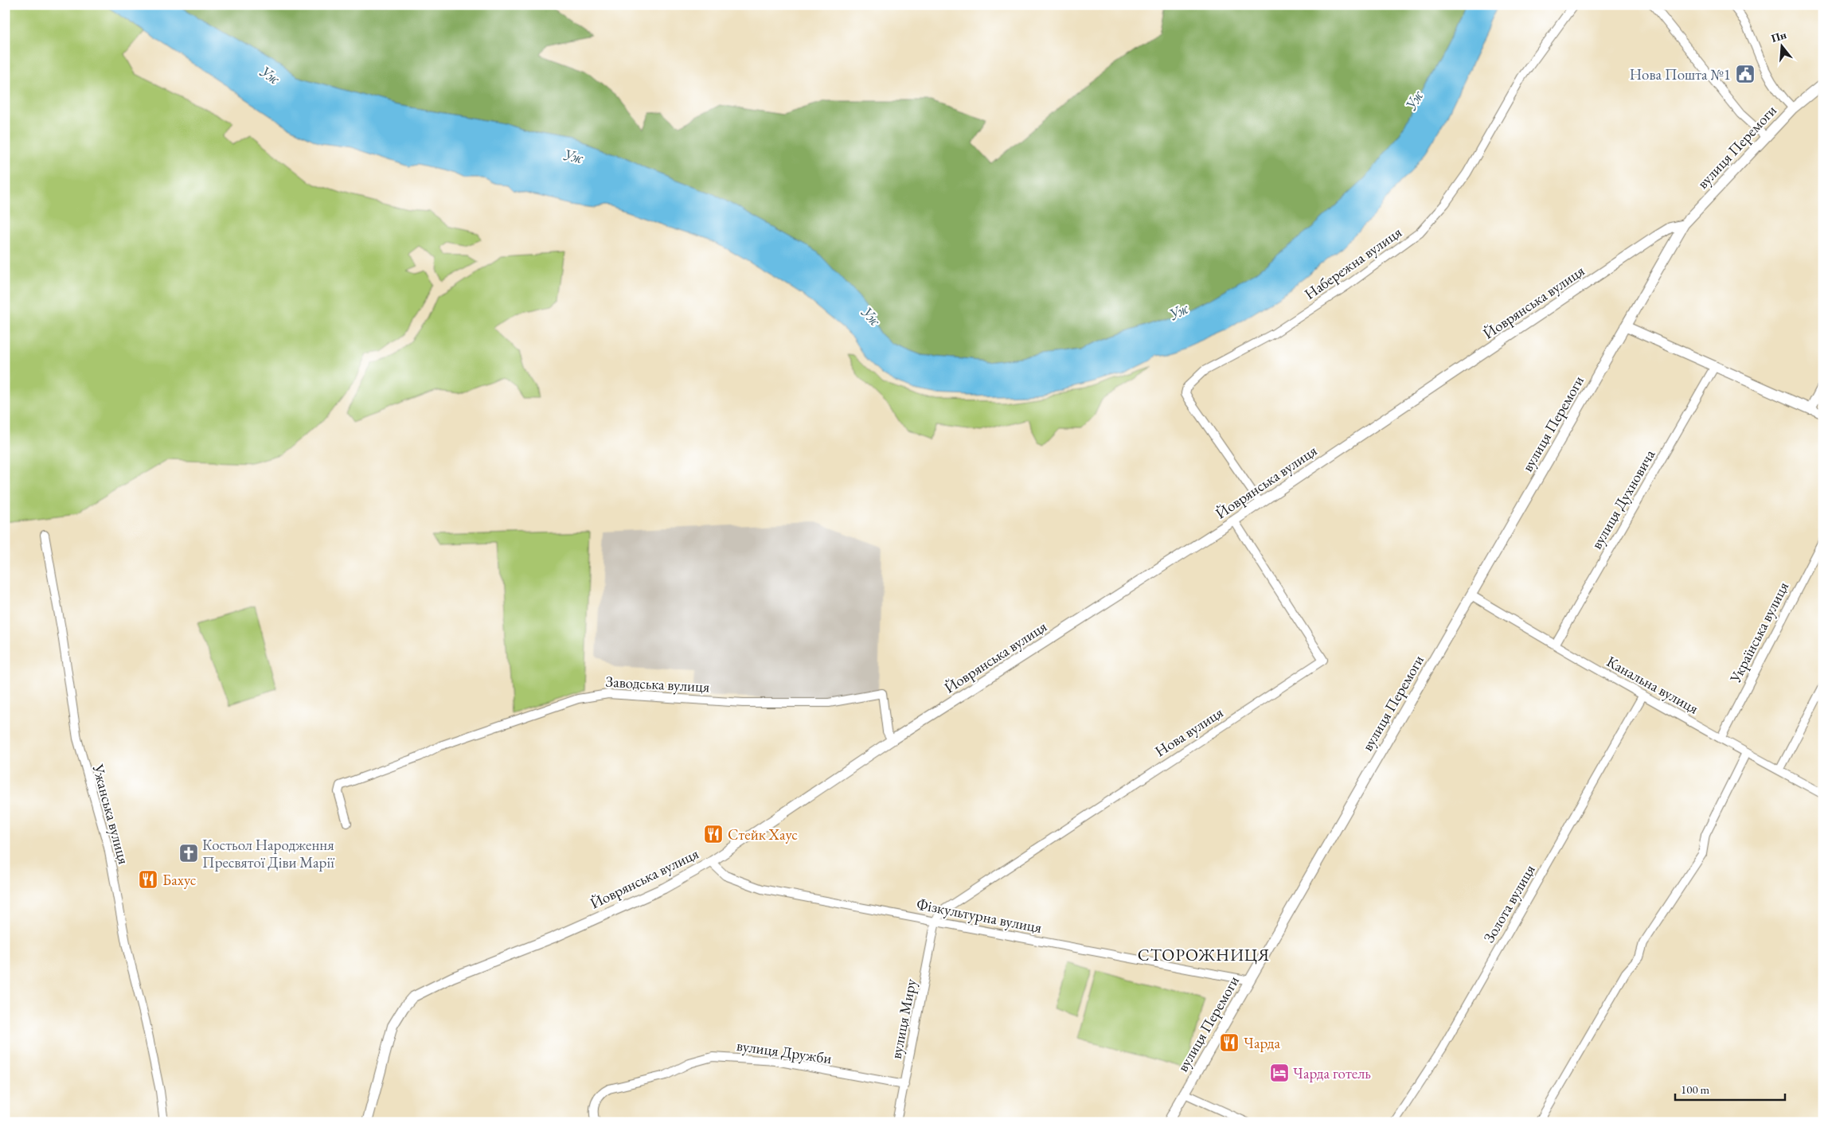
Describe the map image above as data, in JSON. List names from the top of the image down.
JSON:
{
  "streets": {
    "street": [
      "вулиця Перемоги",
      "Набережна вулиця",
      "Йоврянська вулиця",
      "вулиця Духновича",
      "Українська вулиця",
      "Заводська вулиця",
      "Канальна вулиця",
      "Нова вулиця",
      "Ужанська вулиця",
      "Золота вулиця",
      "Фізкультурна вулиця",
      "вулиця Миру",
      "вулиця Дружби"
    ]
  },
  "crossings": [
    ["вулиця Перемоги", "Йоврянська вулиця"],
    ["вулиця Перемоги", "Канальна вулиця"],
    ["вулиця Перемоги", "Фізкультурна вулиця"],
    ["Набережна вулиця", "Йоврянська вулиця"],
    ["Йоврянська вулиця", "Заводська вулиця"],
    ["Йоврянська вулиця", "Нова вулиця"],
    ["Йоврянська вулиця", "Фізкультурна вулиця"],
    ["вулиця Духновича", "Канальна вулиця"],
    ["Українська вулиця", "Канальна вулиця"],
    ["Канальна вулиця", "Золота вулиця"],
    ["Нова вулиця", "Фізкультурна вулиця"],
    ["Нова вулиця", "вулиця Миру"],
    ["Фізкультурна вулиця", "вулиця Миру"],
    ["вулиця Миру", "вулиця Дружби"]
  ],
  "districts": ["СТОРОЖНИЦЯ"],
  "water": ["Уж"],
  "places": {
    "public building": ["Нова Пошта №1"],
    "restaurant": ["Стейк Хаус", "Бахус", "Чарда"],
    "church": ["Костьол Народження Пресвятої Діви Марії"],
    "hotel": ["Чарда готель"]
  },
  "scale_bar": "100 m",
  "north": "top"
}
